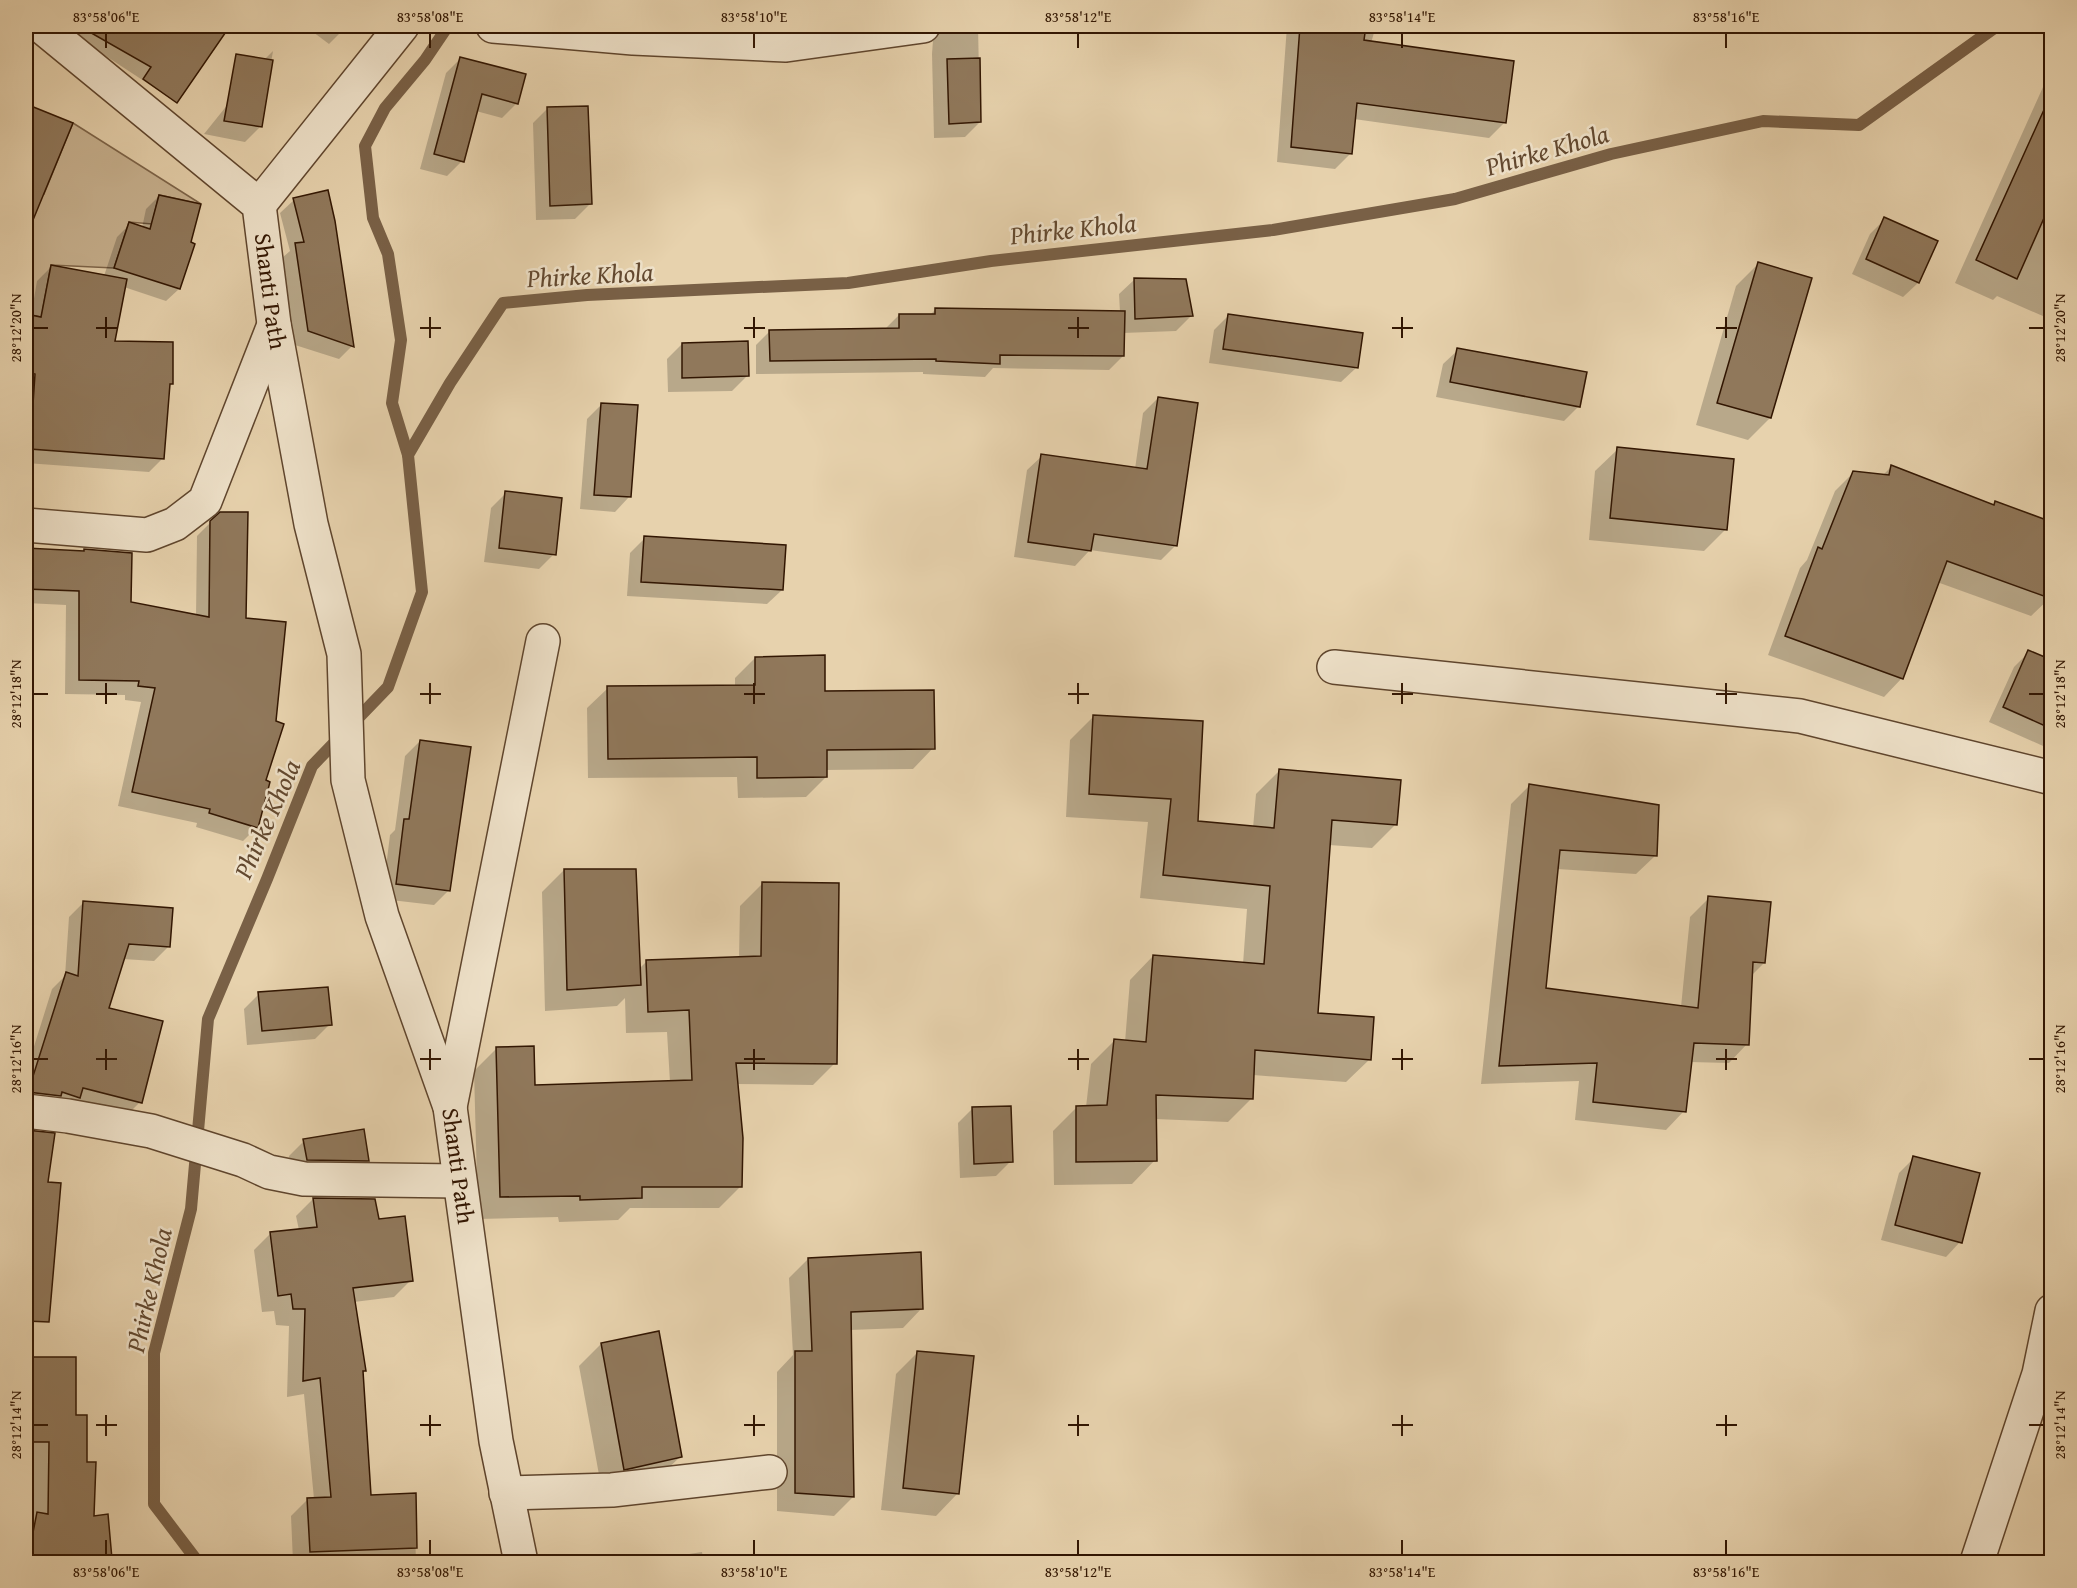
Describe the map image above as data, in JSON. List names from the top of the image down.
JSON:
{
  "streets": {
    "street": ["Shanti Path"]
  },
  "water": ["Phirke Khola"],
  "coordinates": [
    "83°58'06\"E",
    "83°58'08\"E",
    "83°58'10\"E",
    "83°58'12\"E",
    "83°58'14\"E",
    "83°58'16\"E",
    "28°12'20\"N",
    "28°12'18\"N",
    "28°12'16\"N",
    "28°12'14\"N"
  ]
}
